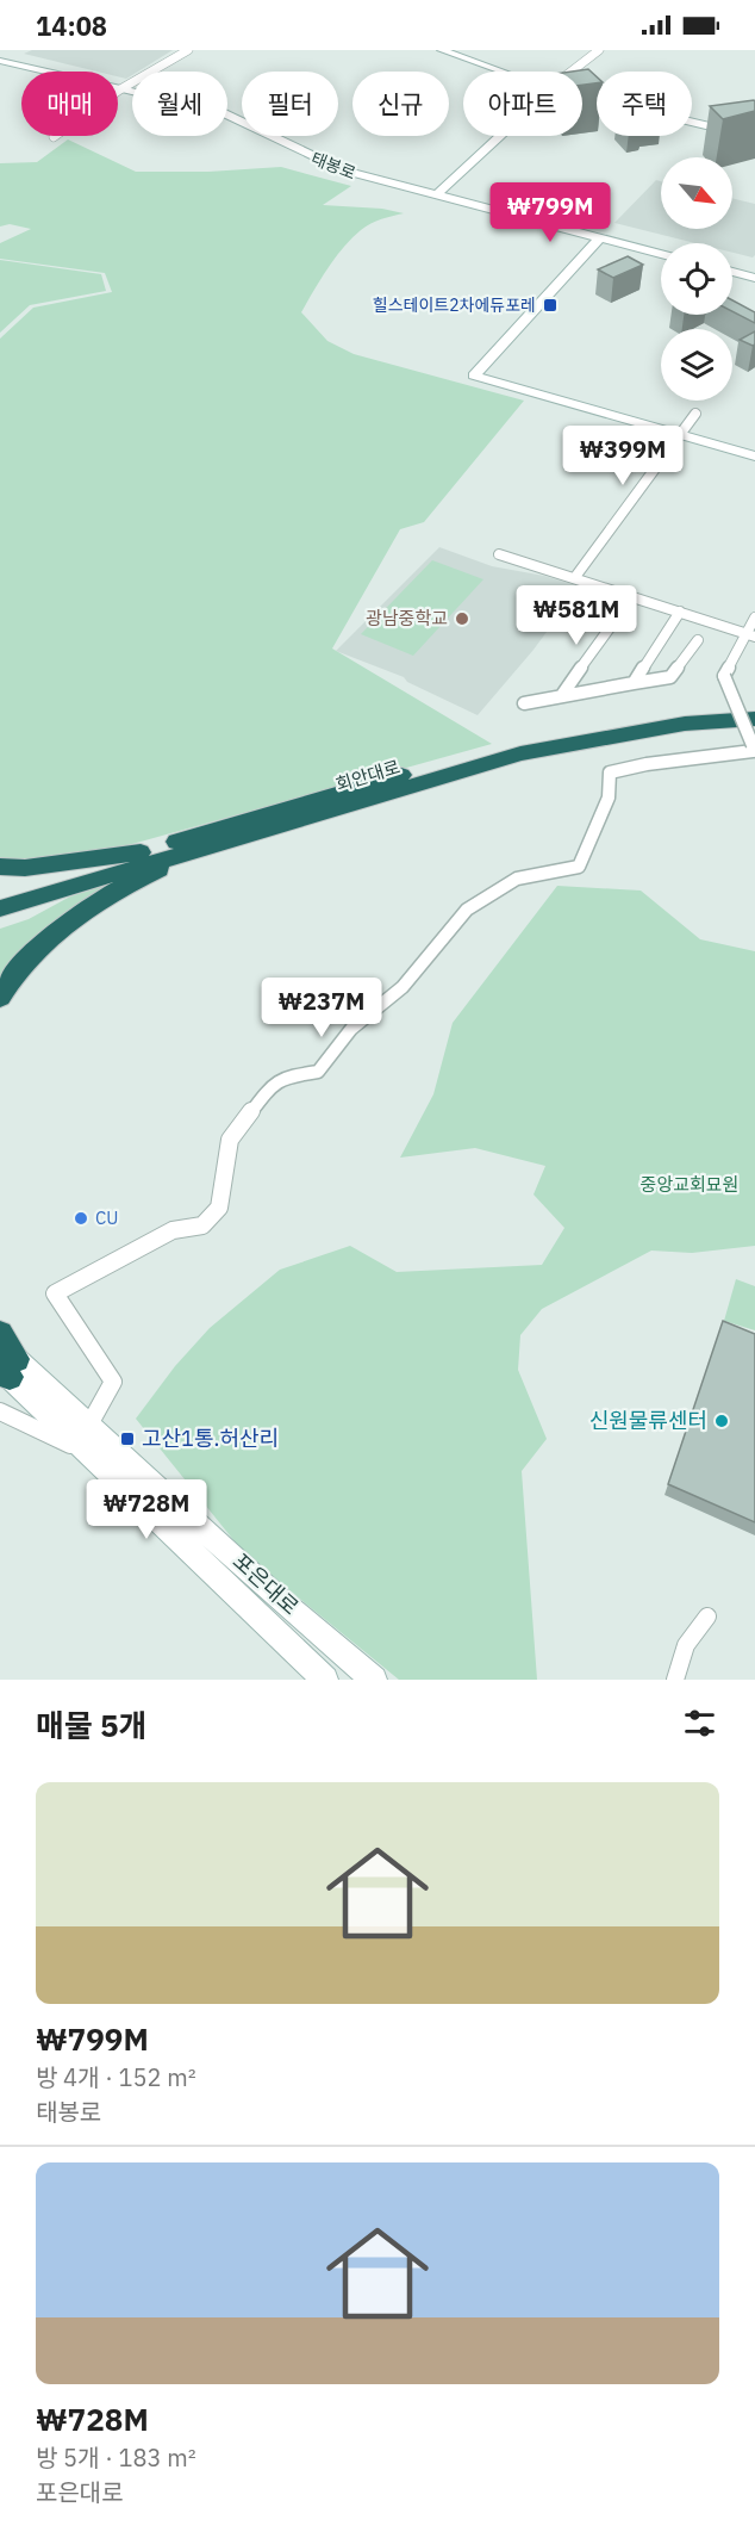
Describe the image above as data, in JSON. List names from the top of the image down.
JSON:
{
  "streets": {
    "highway": ["회안대로"],
    "street": ["태봉로", "포은대로"]
  },
  "parks": ["중앙교회묘원"],
  "places": {
    "transit": ["힐스테이트2차에듀포레", "고산1통.허산리"],
    "other": ["광남중학교", "CU", "신원물류센터"]
  },
  "north": "bottom right",
  "page": {
    "status": "14:08",
    "chip": [
      "매매",
      "월세",
      "필터",
      "신규",
      "아파트",
      "주택"
    ],
    "price": [
      "₩799M",
      "₩399M",
      "₩581M",
      "₩237M",
      "₩728M"
    ],
    "heading": "매물 5개",
    "list": [
      {
        "name": "₩799M",
        "note": "방 4개 · 152 m² · 태봉로"
      },
      {
        "name": "₩728M",
        "note": "방 5개 · 183 m² · 포은대로"
      }
    ]
  }
}
